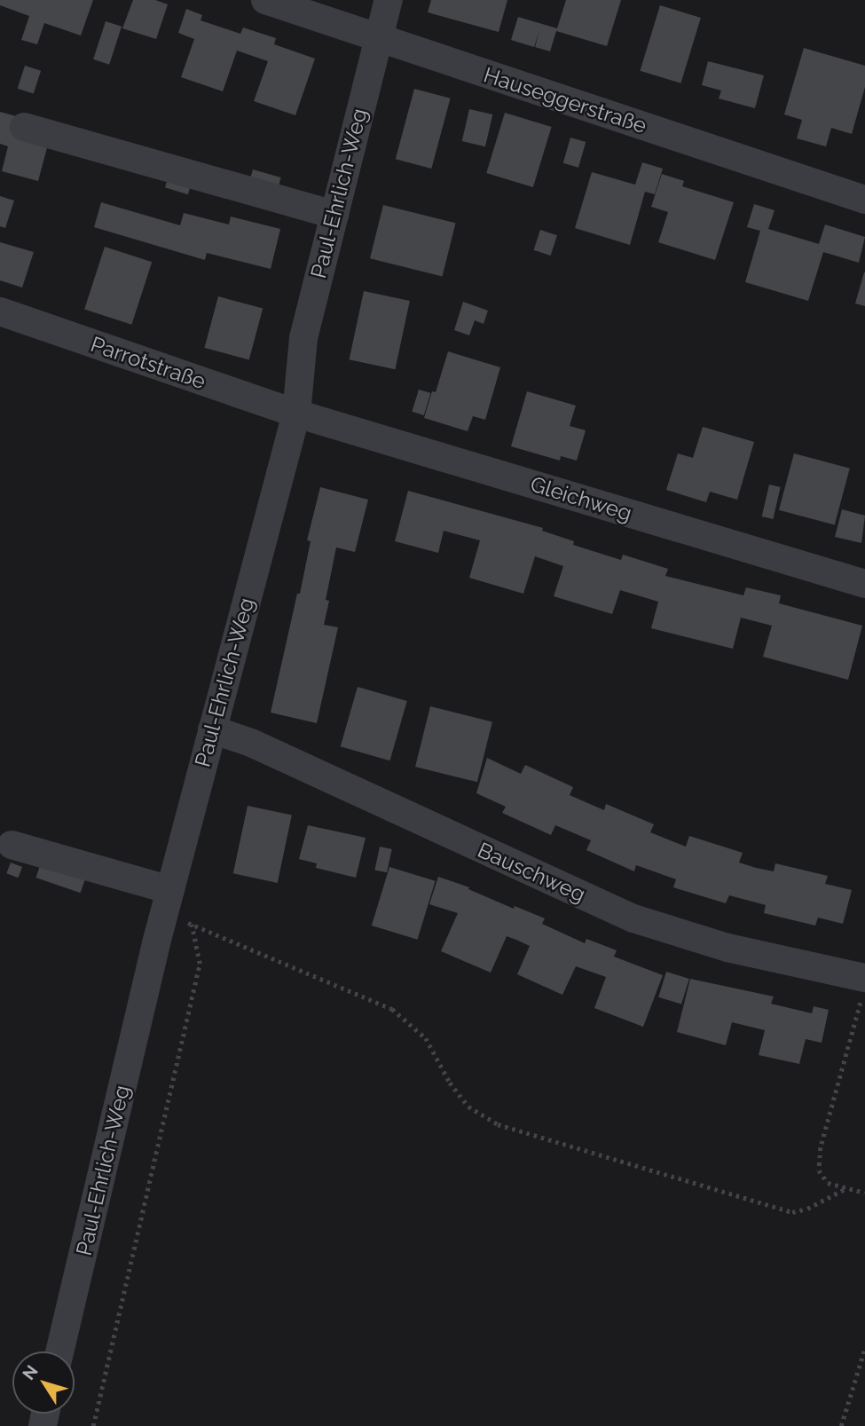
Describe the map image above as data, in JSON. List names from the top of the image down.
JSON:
{
  "streets": {
    "street": [
      "Hauseggerstraße",
      "Paul-Ehrlich-Weg",
      "Parrotstraße",
      "Gleichweg",
      "Bauschweg"
    ]
  },
  "crossings": [
    ["Hauseggerstraße", "Paul-Ehrlich-Weg"],
    ["Paul-Ehrlich-Weg", "Parrotstraße"],
    ["Paul-Ehrlich-Weg", "Gleichweg"],
    ["Paul-Ehrlich-Weg", "Bauschweg"],
    ["Parrotstraße", "Gleichweg"]
  ],
  "north": "top left"
}
